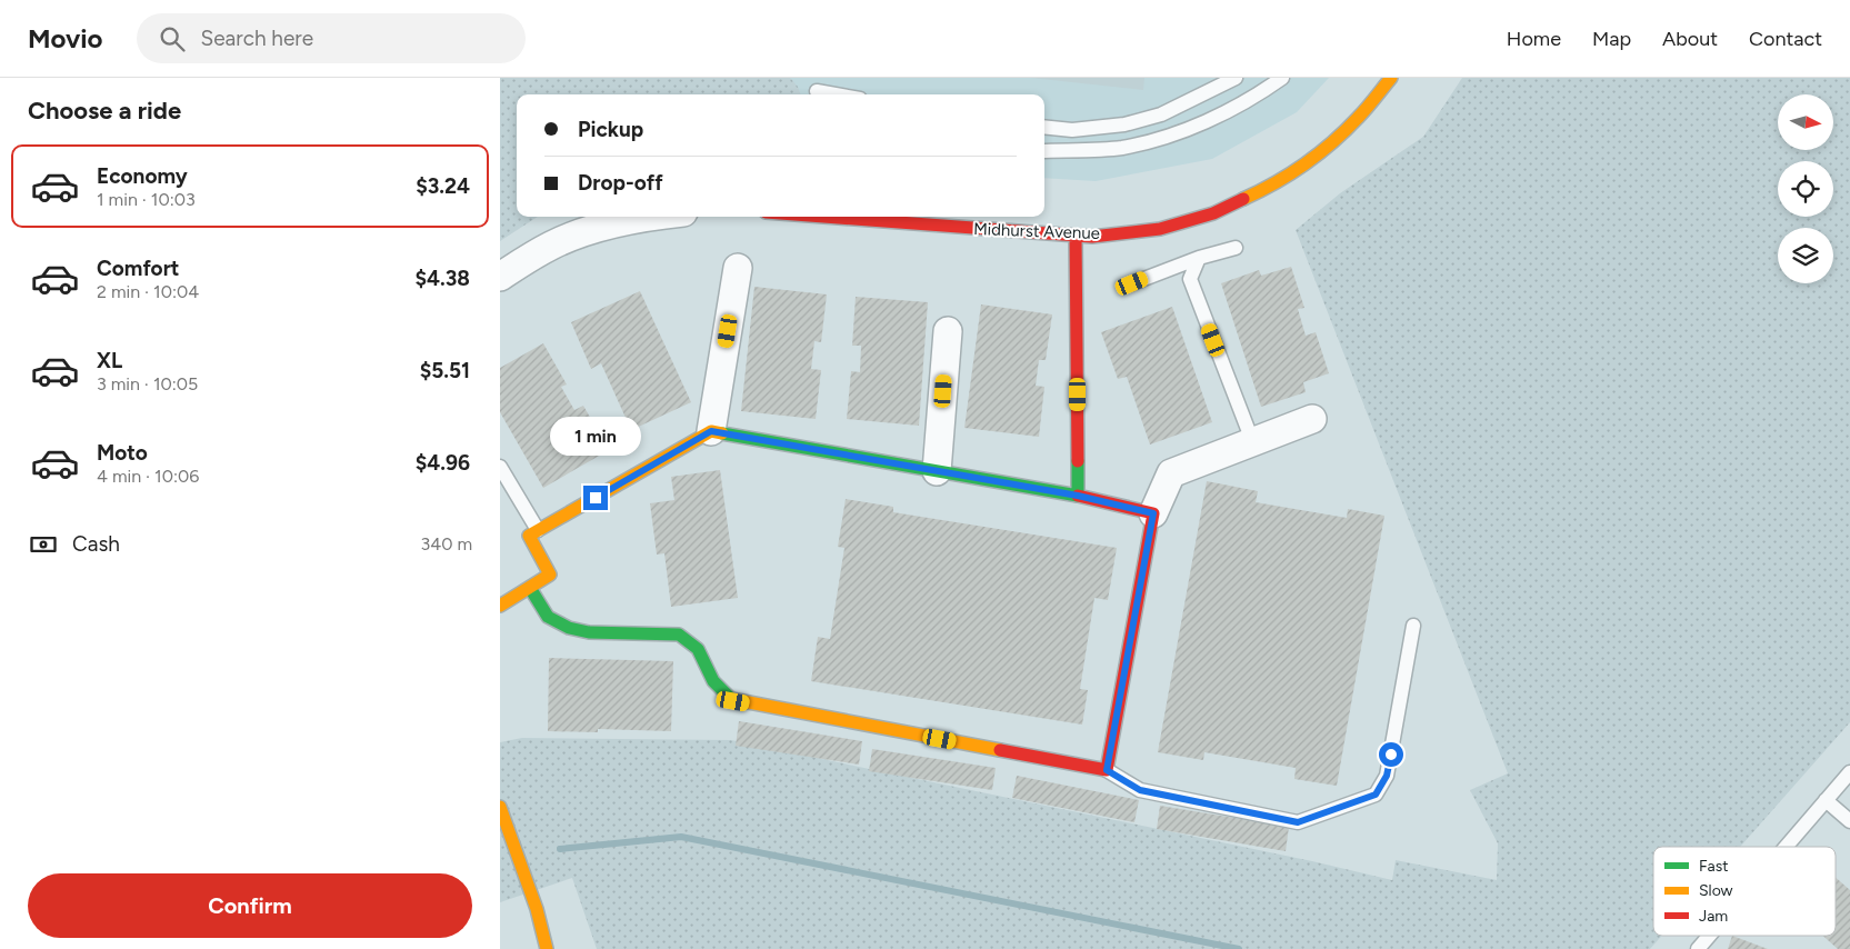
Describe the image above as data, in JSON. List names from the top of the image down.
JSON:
{
  "streets": {
    "street": ["Midhurst Avenue"]
  },
  "legend": ["Fast", "Slow", "Jam"],
  "north": "right",
  "page": {
    "header": "Movio",
    "search": "Search here",
    "nav": [
      "Home",
      "Map",
      "About",
      "Contact"
    ],
    "heading": "Choose a ride",
    "banner": ["Pickup", "Drop-off"],
    "list": [
      {
        "name": "Economy",
        "note": "1 min · 10:03",
        "value": "$3.24"
      },
      {
        "name": "Comfort",
        "note": "2 min · 10:04",
        "value": "$4.38"
      },
      {
        "name": "XL",
        "note": "3 min · 10:05",
        "value": "$5.51"
      },
      {
        "name": "Moto",
        "note": "4 min · 10:06",
        "value": "$4.96"
      }
    ],
    "bubble": "1 min",
    "pay": ["Cash", "340 m"],
    "buttons": "Confirm"
  }
}
